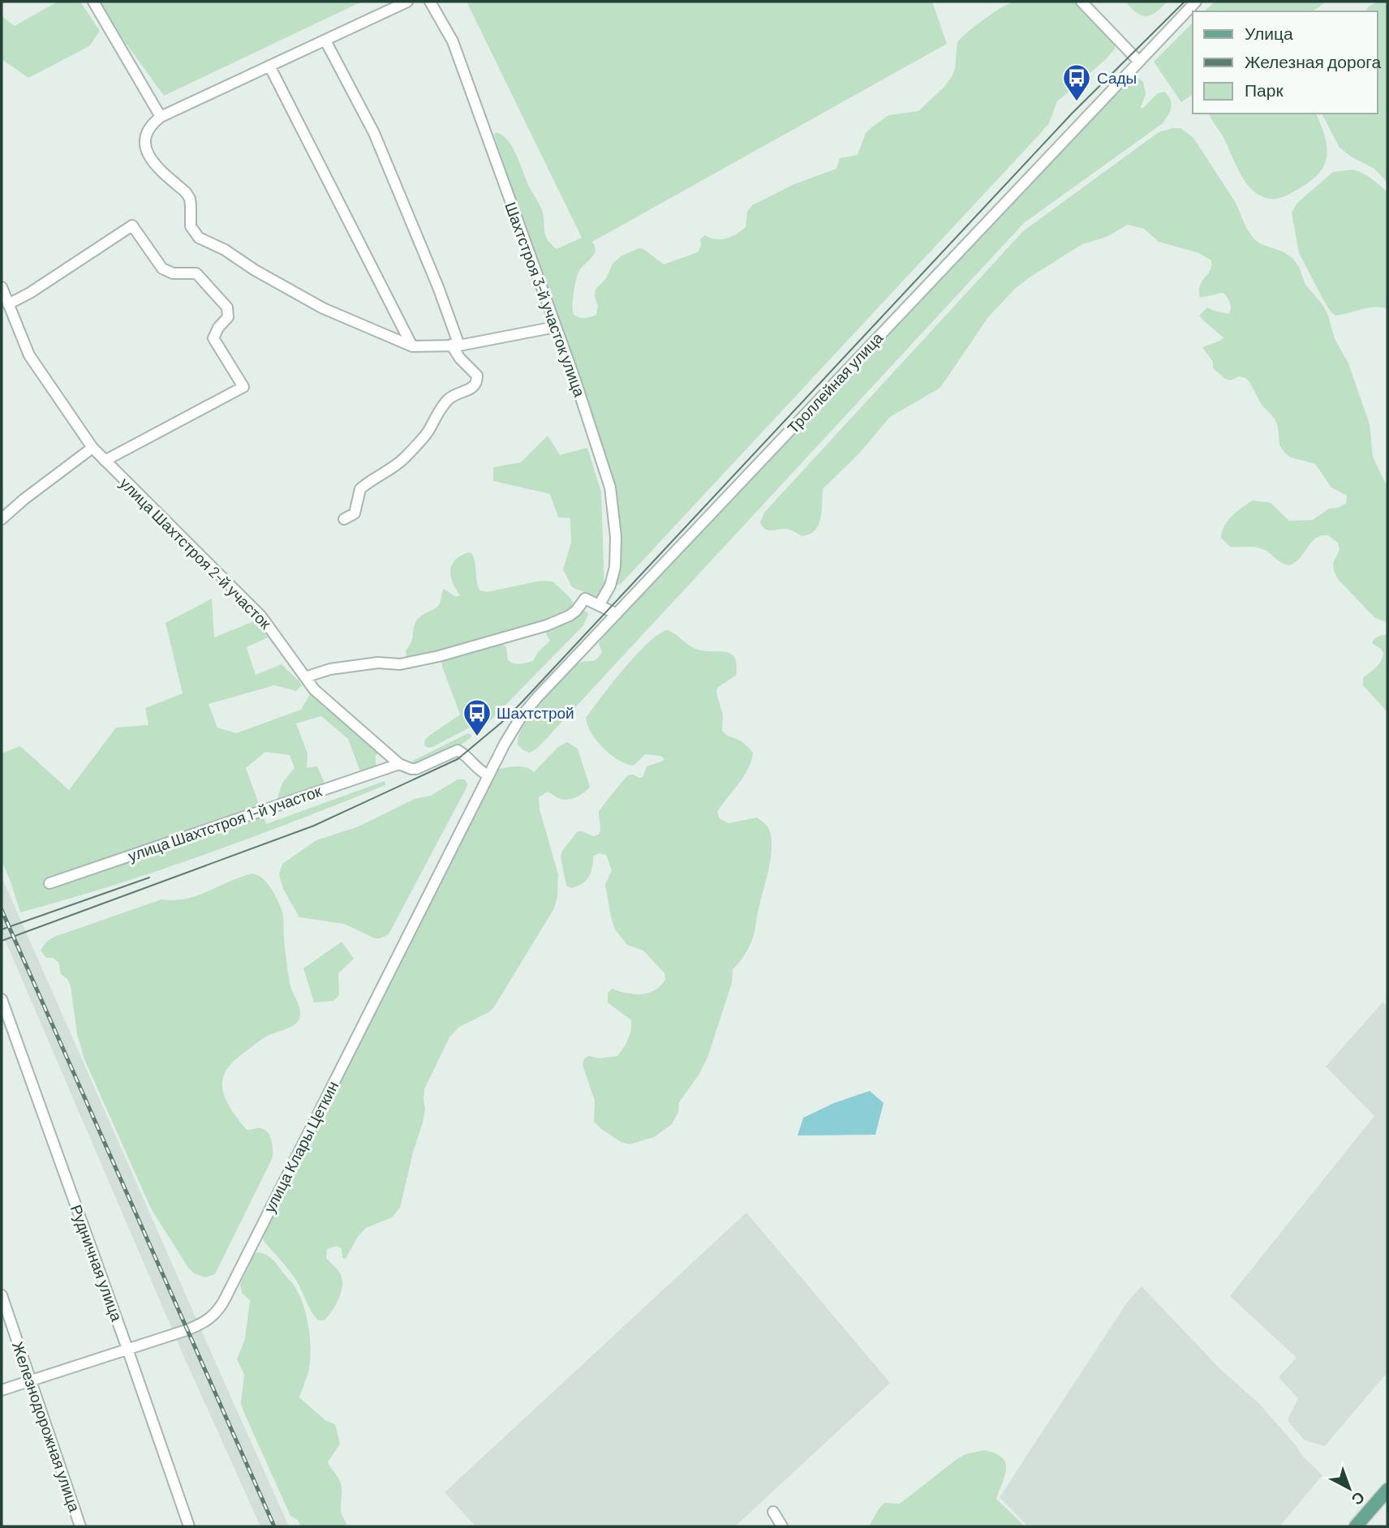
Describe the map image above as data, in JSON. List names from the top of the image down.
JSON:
{
  "streets": {
    "street": [
      "Шахтстроя 3-й участок улица",
      "Троллейная улица",
      "улица Шахтстроя 2-й участок",
      "улица Шахтстроя 1-й участок",
      "улица Клары Цеткин",
      "Рудничная улица",
      "Железнодорожная улица"
    ]
  },
  "crossings": [
    ["Троллейная улица", "улица Клары Цеткин"],
    ["улица Шахтстроя 2-й участок", "улица Шахтстроя 1-й участок"],
    ["улица Клары Цеткин", "Рудничная улица"],
    ["улица Клары Цеткин", "Железнодорожная улица"]
  ],
  "places": {
    "bus stop": ["Сады", "Шахтстрой"]
  },
  "legend": ["Улица", "Железная дорога", "Парк"],
  "north": "bottom right"
}
